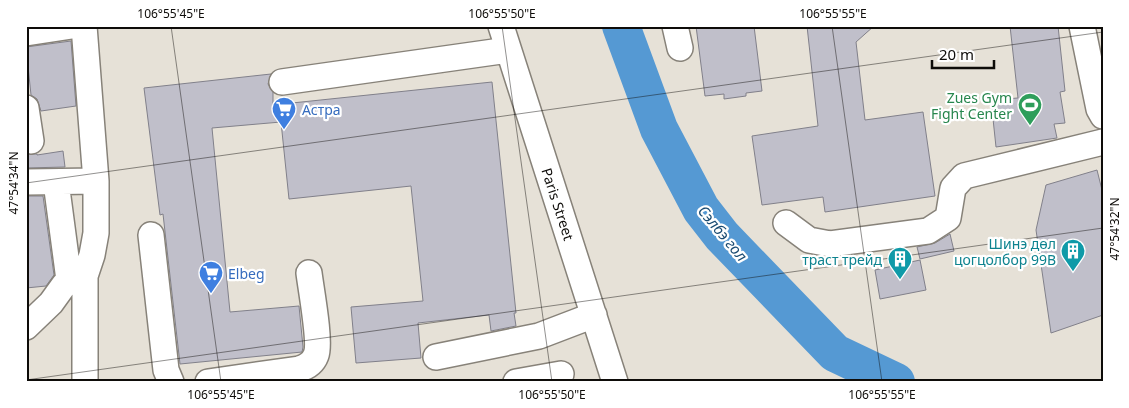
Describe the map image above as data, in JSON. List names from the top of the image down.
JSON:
{
  "streets": {
    "street": ["Paris Street"]
  },
  "water": ["Сэлбэ гол"],
  "places": {
    "sports": ["Zues Gym Fight Center"],
    "supermarket": ["Астра", "Elbeg"],
    "building": ["Шинэ дөл цогцолбор 99В", "траст трейд"]
  },
  "scale_bar": "20 m",
  "coordinates": [
    "106°55'45\"E",
    "106°55'50\"E",
    "106°55'55\"E",
    "47°54'34\"N",
    "47°54'32\"N"
  ]
}
